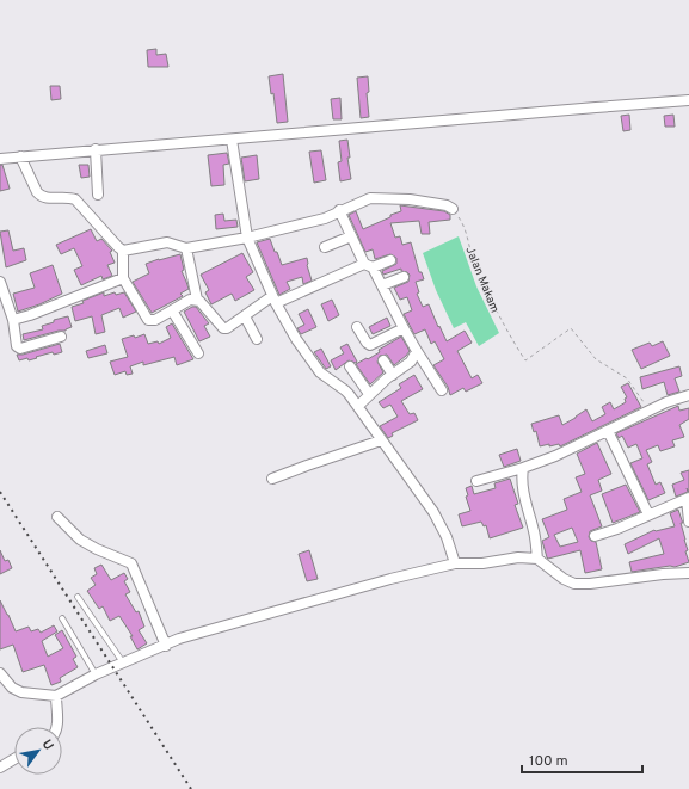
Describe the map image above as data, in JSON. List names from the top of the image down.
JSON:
{
  "streets": {
    "path": ["Jalan Makam"]
  },
  "scale_bar": "100 m",
  "north": "top right"
}
